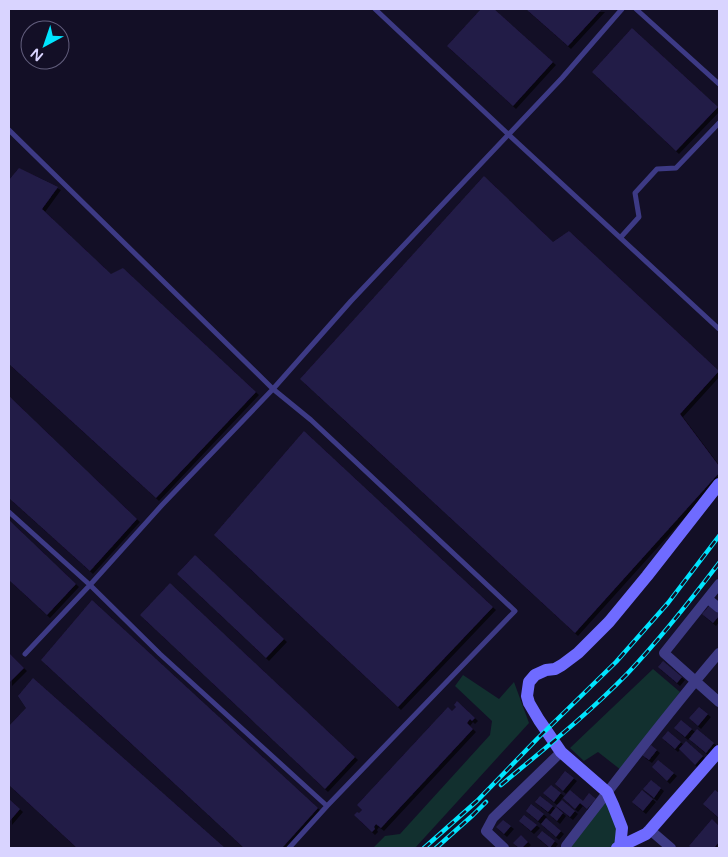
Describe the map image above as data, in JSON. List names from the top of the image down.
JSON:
{
  "north": "bottom left"
}
